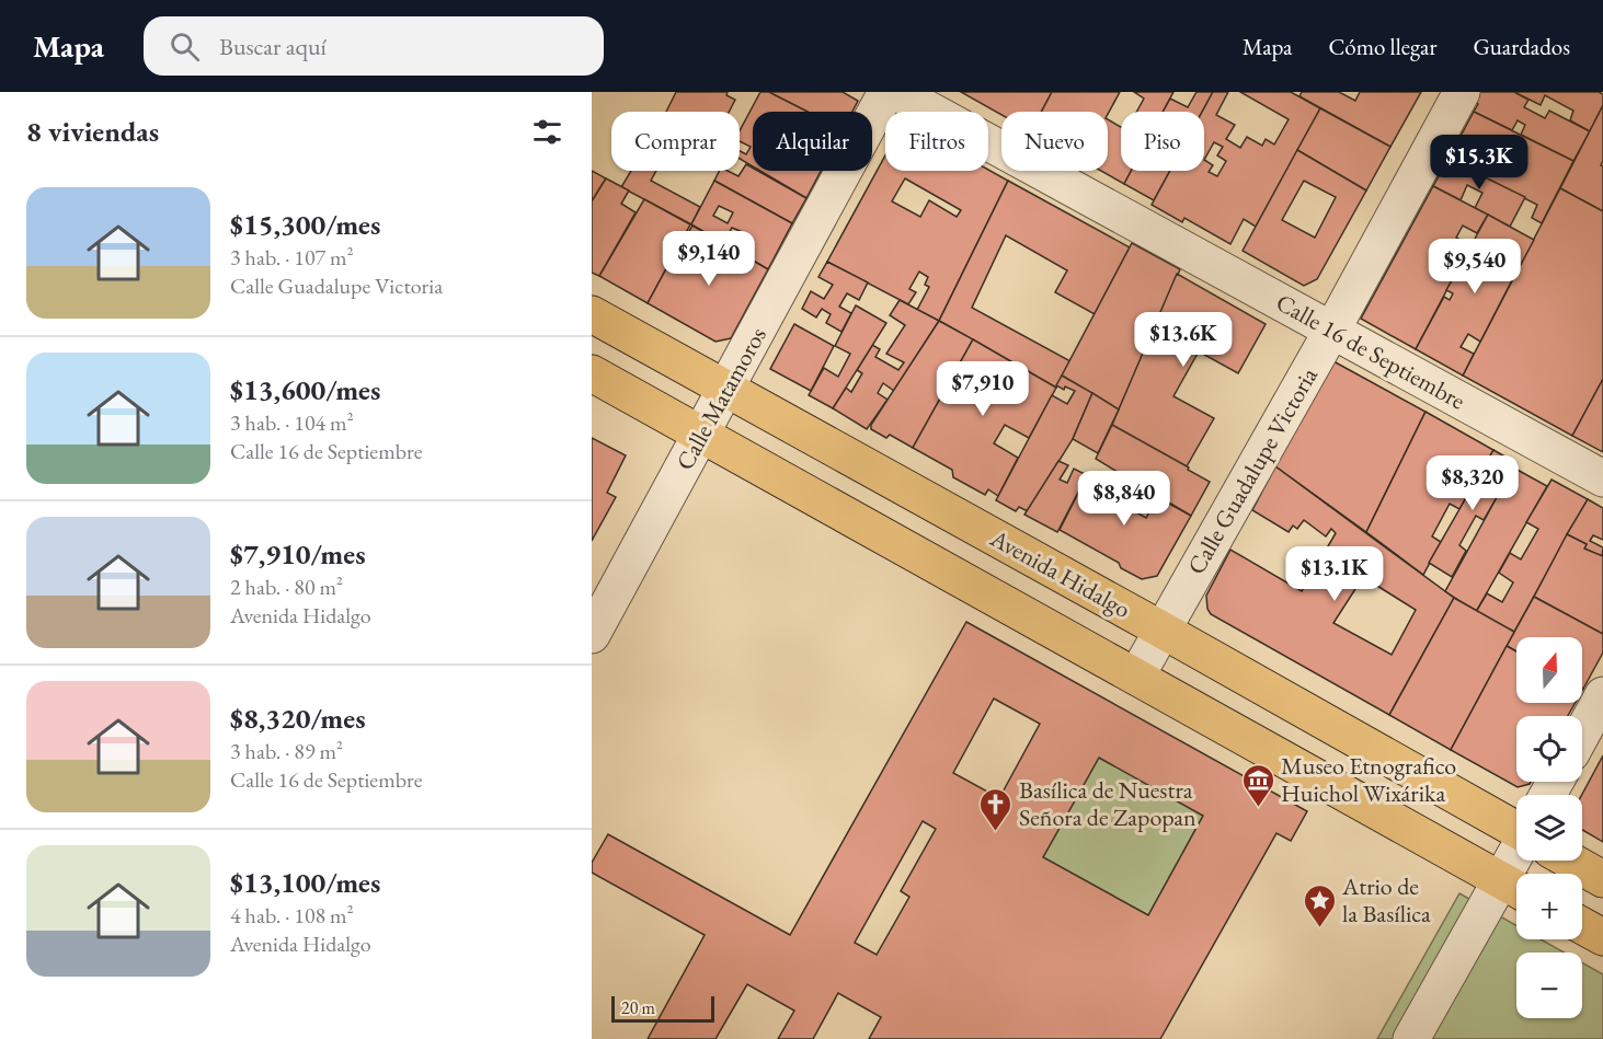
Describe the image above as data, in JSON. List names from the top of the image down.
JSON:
{
  "streets": {
    "main road": ["Avenida Hidalgo"],
    "street": ["Calle 16 de Septiembre", "Calle Matamoros", "Calle Guadalupe Victoria"]
  },
  "crossings": [
    ["Calle 16 de Septiembre", "Calle Guadalupe Victoria"],
    ["Calle Matamoros", "Avenida Hidalgo"],
    ["Calle Guadalupe Victoria", "Avenida Hidalgo"]
  ],
  "places": {
    "museum": ["Museo Etnografico Huichol Wixárika"],
    "church": ["Basílica de Nuestra Señora de Zapopan"],
    "place": ["Atrio de la Basílica"]
  },
  "scale_bar": "20 m",
  "north": "top",
  "page": {
    "header": "Mapa",
    "search": "Buscar aquí",
    "nav": ["Mapa", "Cómo llegar", "Guardados"],
    "heading": "8 viviendas",
    "chip": [
      "Comprar",
      "Alquilar",
      "Filtros",
      "Nuevo",
      "Piso"
    ],
    "price": [
      "$15.3K",
      "$9,140",
      "$9,540",
      "$13.6K",
      "$7,910",
      "$8,320",
      "$8,840",
      "$13.1K"
    ],
    "list": [
      {
        "name": "$15,300/mes",
        "note": "3 hab. · 107 m² · Calle Guadalupe Victoria"
      },
      {
        "name": "$13,600/mes",
        "note": "3 hab. · 104 m² · Calle 16 de Septiembre"
      },
      {
        "name": "$7,910/mes",
        "note": "2 hab. · 80 m² · Avenida Hidalgo"
      },
      {
        "name": "$8,320/mes",
        "note": "3 hab. · 89 m² · Calle 16 de Septiembre"
      },
      {
        "name": "$13,100/mes",
        "note": "4 hab. · 108 m² · Avenida Hidalgo"
      }
    ],
    "map_buttons": ["+", "−"],
    "scale": "20 m"
  }
}
